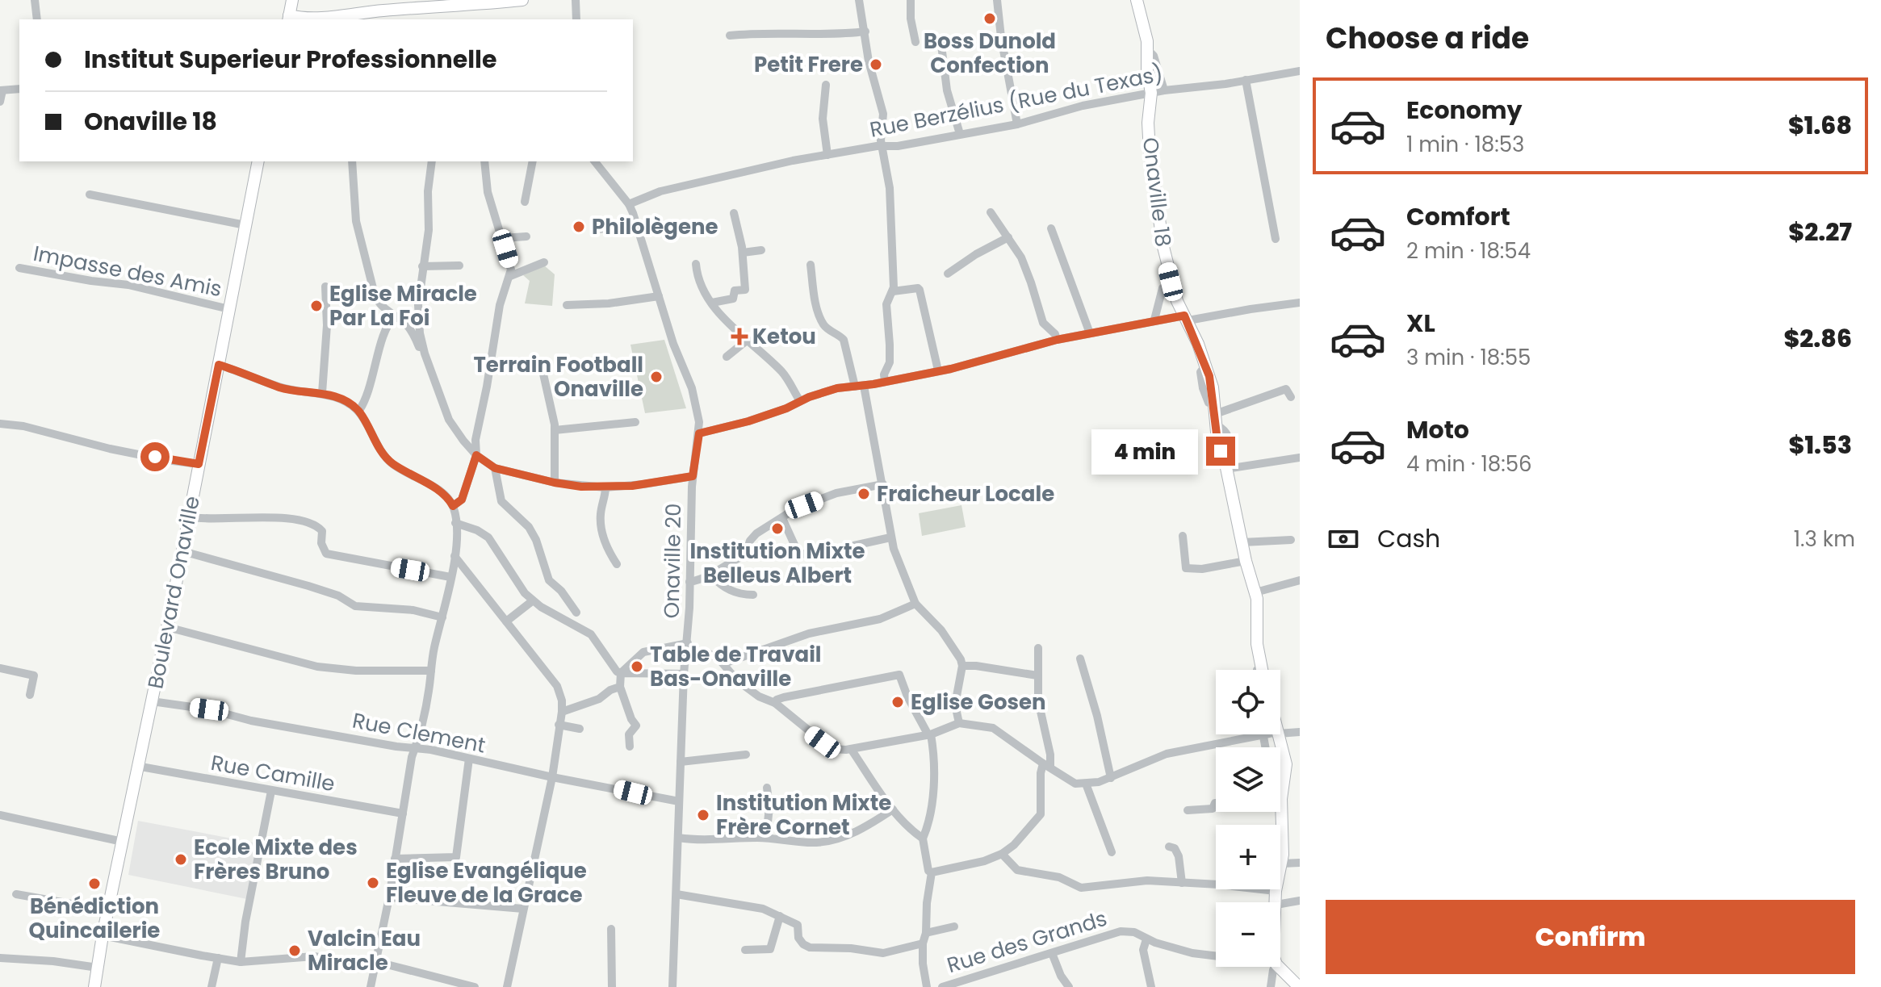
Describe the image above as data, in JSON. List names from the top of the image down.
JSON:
{
  "streets": {
    "street": [
      "Rue Berzélius (Rue du Texas)",
      "Onaville 18",
      "Impasse des Amis",
      "Onaville 20",
      "Boulevard Onaville",
      "Rue Clement",
      "Rue Camille",
      "Rue des Grands"
    ]
  },
  "crossings": [
    ["Rue Berzélius (Rue du Texas)", "Onaville 18"],
    ["Rue Berzélius (Rue du Texas)", "Onaville 20"],
    ["Impasse des Amis", "Boulevard Onaville"],
    ["Onaville 20", "Rue Clement"],
    ["Boulevard Onaville", "Rue Clement"],
    ["Boulevard Onaville", "Rue Camille"]
  ],
  "places": {
    "other": [
      "Boss Dunold Confection",
      "Petit Frere",
      "Philolègene",
      "Eglise Miracle Par La Foi",
      "Terrain Football Onaville",
      "Fraicheur Locale",
      "Institution Mixte Belleus Albert",
      "Table de Travail Bas-Onaville",
      "Eglise Gosen",
      "Institution Mixte Frère Cornet",
      "Ecole Mixte des Frères Bruno",
      "Eglise Evangélique Fleuve de la Grace",
      "Bénédiction Quincailerie",
      "Valcin Eau Miracle"
    ],
    "health": ["Ketou"]
  },
  "page": {
    "heading": "Choose a ride",
    "banner": ["Institut Superieur Professionnelle", "Onaville 18"],
    "list": [
      {
        "name": "Economy",
        "note": "1 min · 18:53",
        "value": "$1.68"
      },
      {
        "name": "Comfort",
        "note": "2 min · 18:54",
        "value": "$2.27"
      },
      {
        "name": "XL",
        "note": "3 min · 18:55",
        "value": "$2.86"
      },
      {
        "name": "Moto",
        "note": "4 min · 18:56",
        "value": "$1.53"
      }
    ],
    "bubble": "4 min",
    "pay": ["Cash", "1.3 km"],
    "map_buttons": ["+", "−"],
    "buttons": "Confirm"
  }
}
